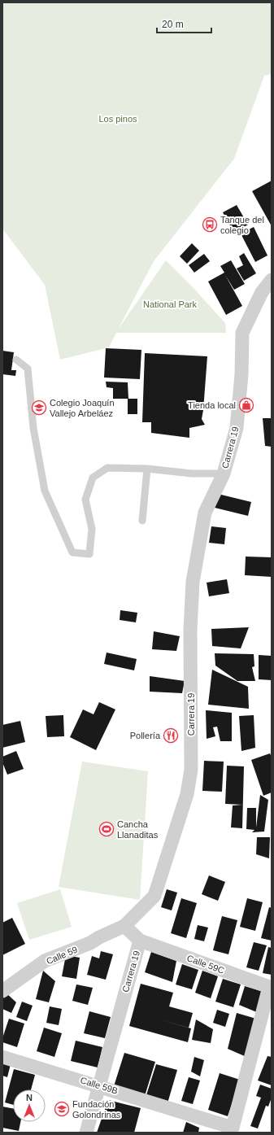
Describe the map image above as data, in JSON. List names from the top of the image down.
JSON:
{
  "streets": {
    "street": [
      "Carrera 19",
      "Calle 59",
      "Calle 59C",
      "Calle 59B"
    ]
  },
  "crossings": [
    ["Carrera 19", "Calle 59"],
    ["Carrera 19", "Calle 59C"],
    ["Carrera 19", "Calle 59B"]
  ],
  "parks": ["Los pinos", "National Park"],
  "places": {
    "bus stop": ["Tanque del colegio"],
    "shop": ["Tienda local"],
    "school or university": ["Colegio Joaquín Vallejo Arbeláez", "Fundación Golondrinas"],
    "restaurant": ["Pollería"],
    "sports": ["Cancha Llanaditas"]
  },
  "scale_bar": "20 m",
  "north": "top"
}
